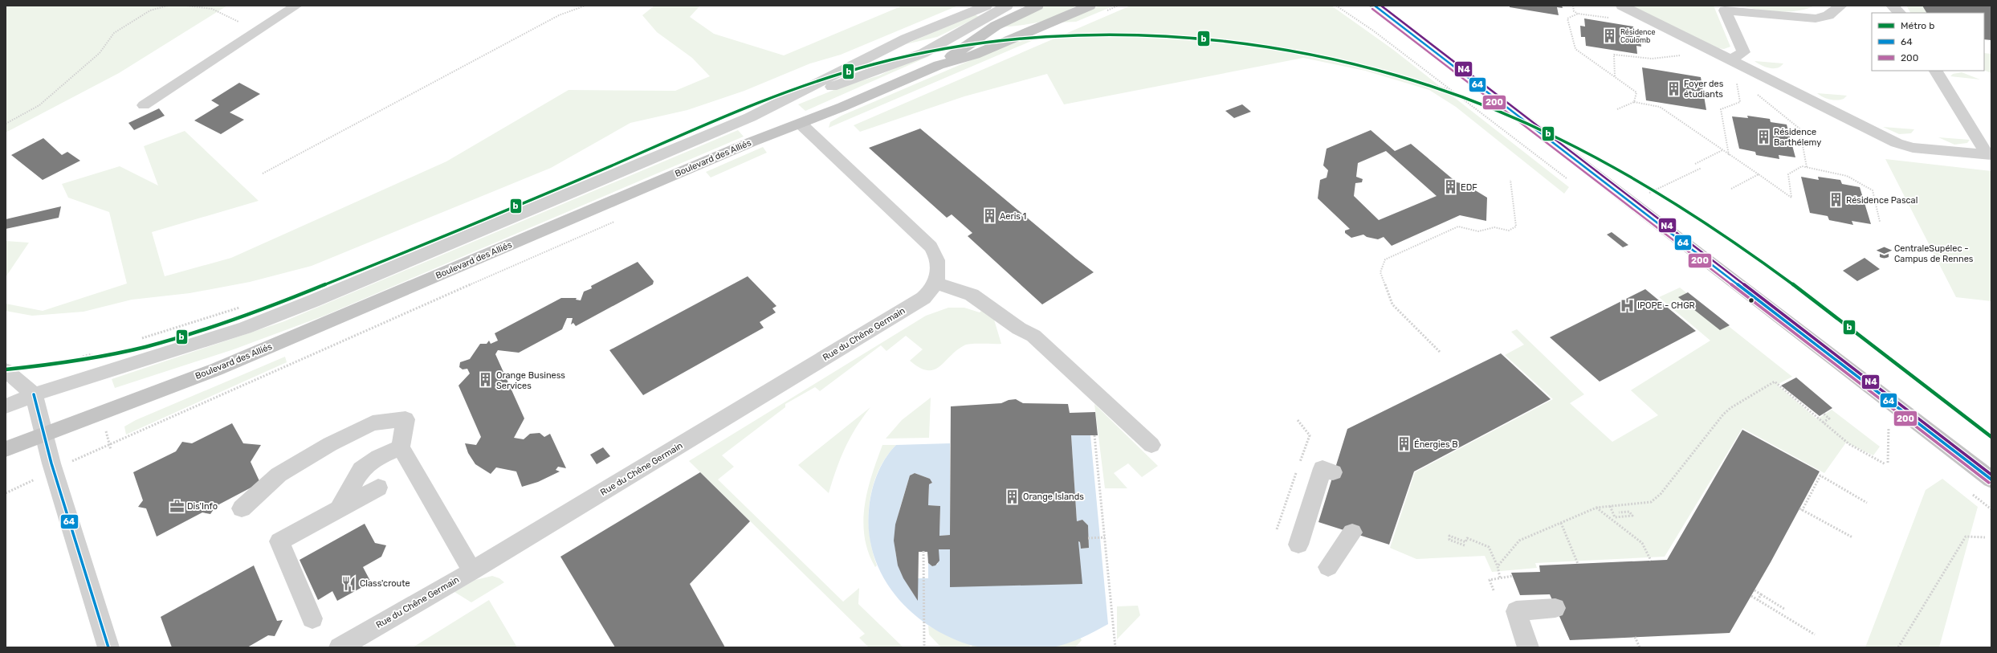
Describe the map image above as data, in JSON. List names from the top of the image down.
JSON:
{
  "streets": {
    "main road": ["Boulevard des Alliés"],
    "street": ["Rue du Chêne Germain"]
  },
  "crossings": [
    ["Boulevard des Alliés", "Rue du Chêne Germain"]
  ],
  "places": {
    "building": [
      "Résidence Coulomb",
      "Foyer des étudiants",
      "Résidence Barthélemy",
      "EDF",
      "Résidence Pascal",
      "Aeris 1",
      "Orange Business Services",
      "Énergies B",
      "Orange Islands"
    ],
    "school or university": ["CentraleSupélec - Campus de Rennes"],
    "hospital": ["IPOPE - CHGR"],
    "office": ["Dis'Info"],
    "restaurant": ["Class'croute"]
  },
  "lines": [
    "transit line 64",
    "transit line N4",
    "transit line 200",
    "metro line b"
  ],
  "legend": ["Métro b", "64", "200"]
}
